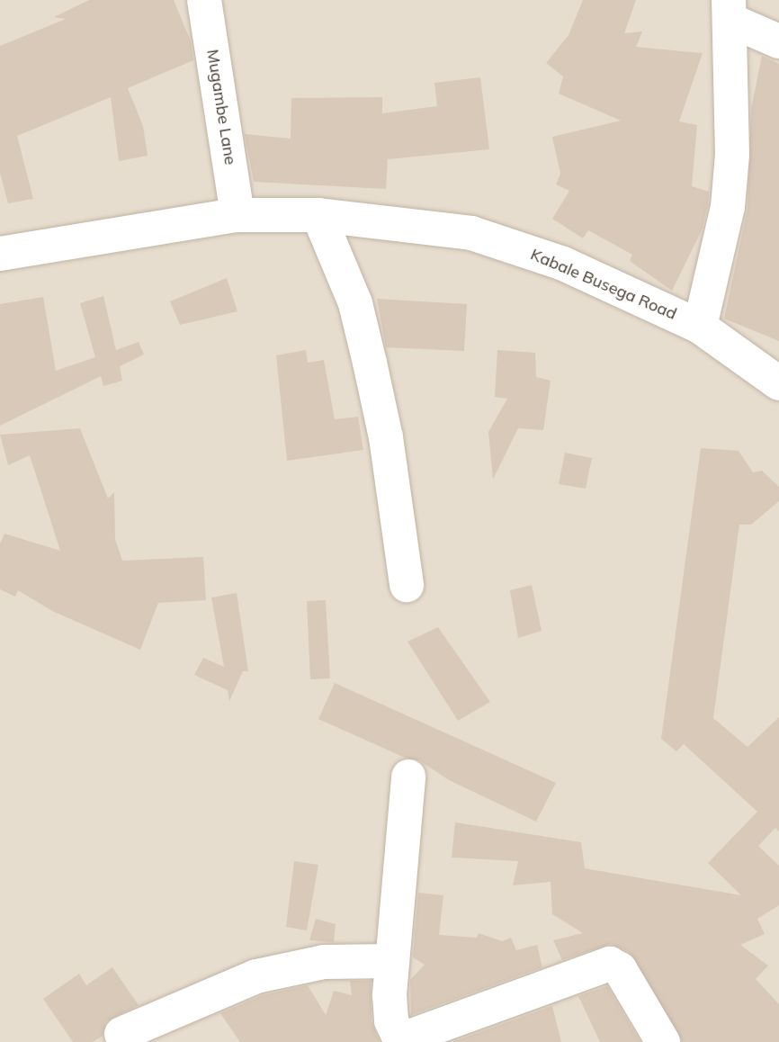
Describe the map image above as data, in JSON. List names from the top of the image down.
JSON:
{
  "streets": {
    "street": ["Mugambe Lane", "Kabale Busega Road"]
  },
  "crossings": [
    ["Mugambe Lane", "Kabale Busega Road"]
  ]
}
